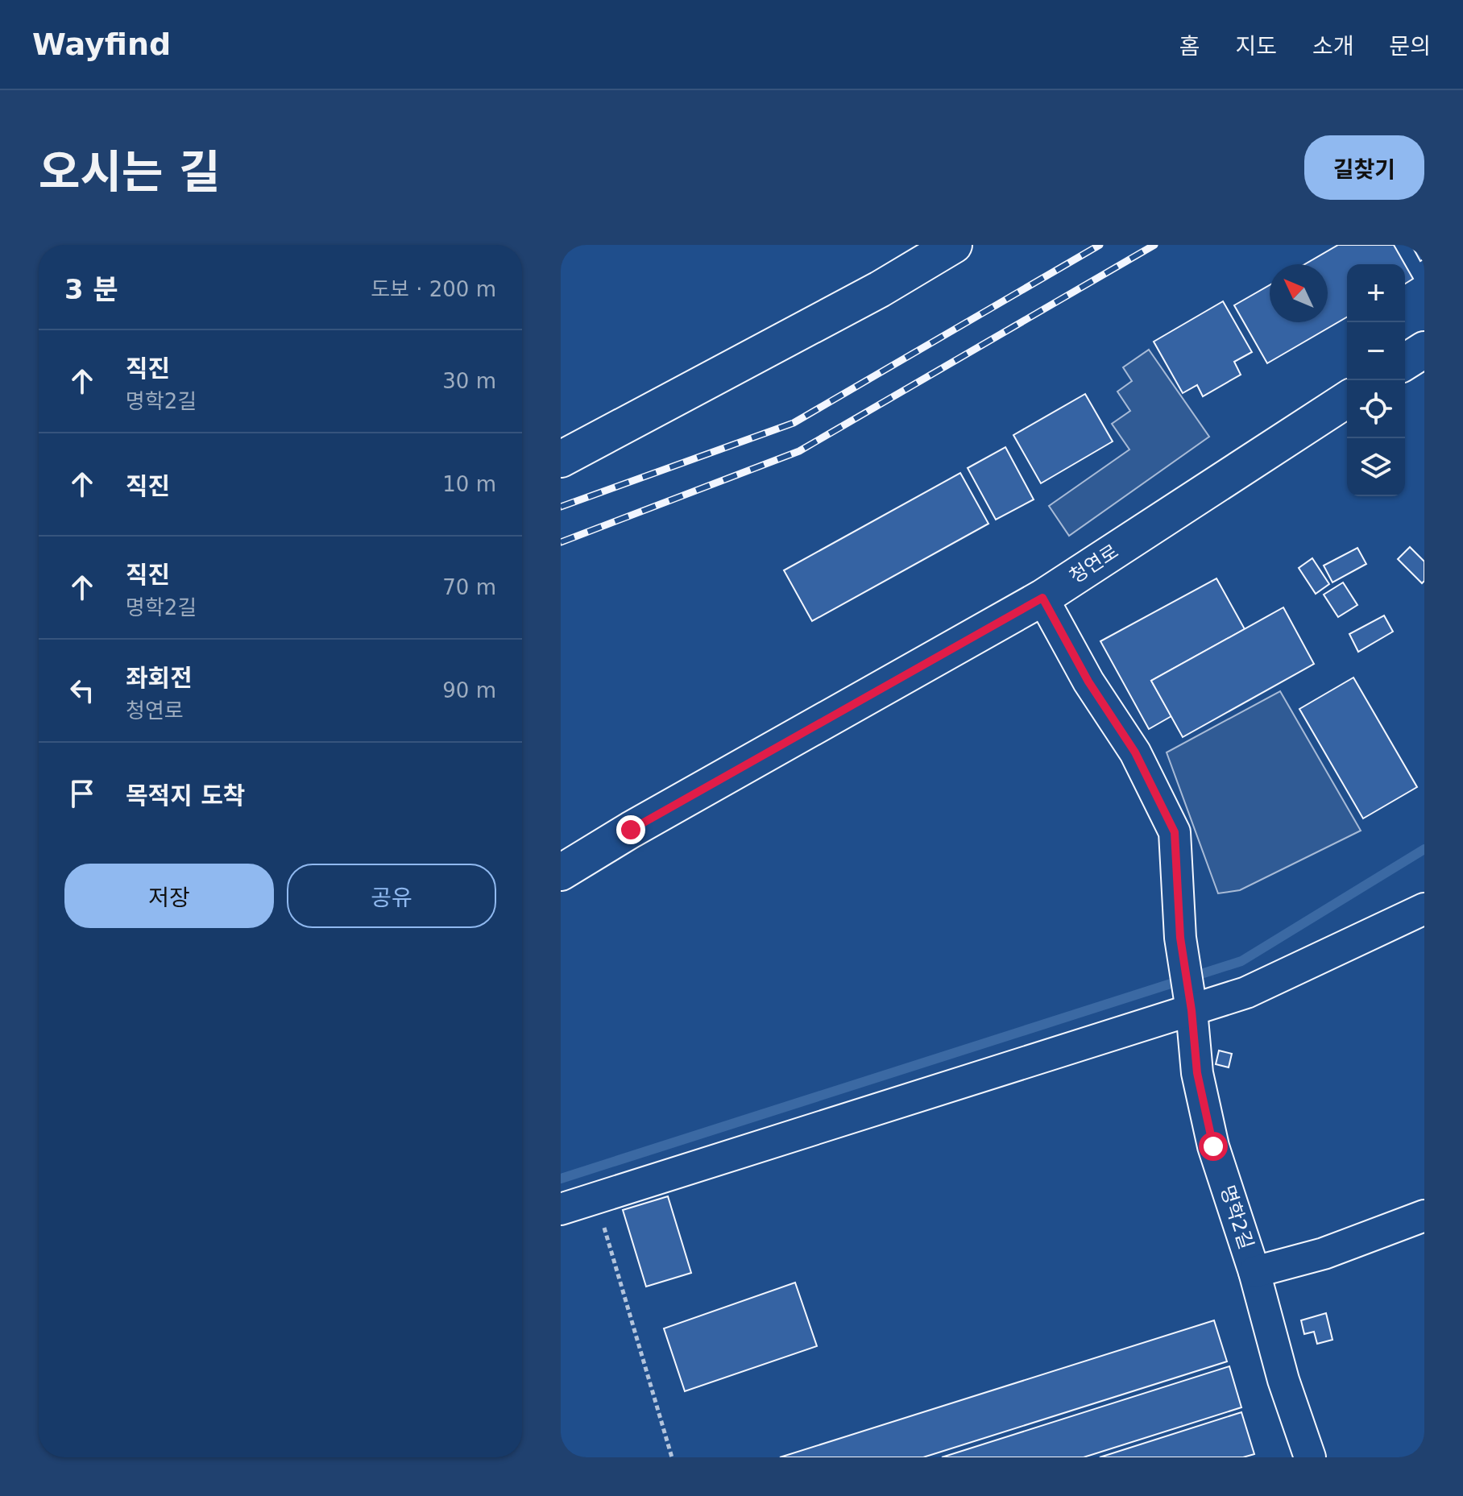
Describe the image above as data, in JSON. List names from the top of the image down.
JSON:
{
  "streets": {
    "main road": ["청연로"],
    "street": ["명학2길"]
  },
  "crossings": [
    ["청연로", "명학2길"]
  ],
  "north": "top left",
  "page": {
    "header": "Wayfind",
    "nav": [
      "홈",
      "지도",
      "소개",
      "문의"
    ],
    "title": "오시는 길",
    "buttons": [
      "길찾기",
      ["저장", "공유"]
    ],
    "heading": ["3 분", "도보 · 200 m"],
    "map_buttons": ["+", "−"],
    "list": [
      ["직진", "명학2길", "30 m"],
      ["직진", "10 m"],
      ["직진", "명학2길", "70 m"],
      ["좌회전", "청연로", "90 m"],
      "목적지 도착"
    ]
  }
}
